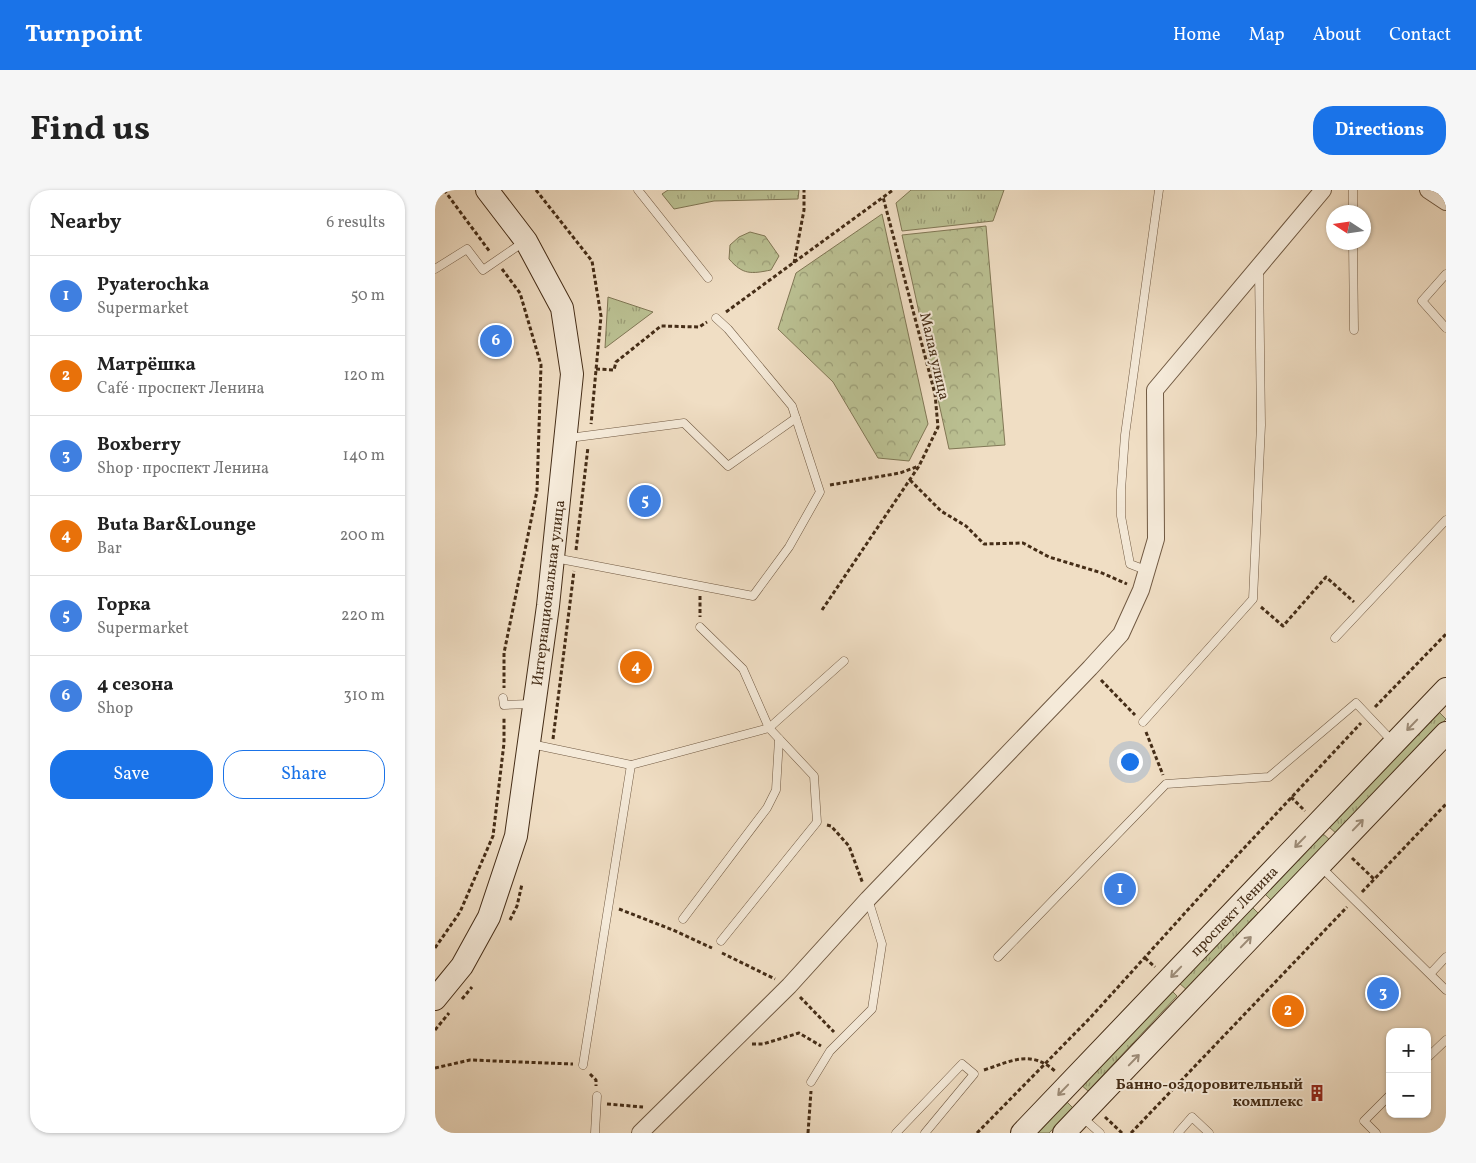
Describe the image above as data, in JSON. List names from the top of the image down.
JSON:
{
  "streets": {
    "main road": ["Интернациональная улица", "проспект Ленина"],
    "path": ["Малая улица"]
  },
  "places": {
    "building": ["Банно-оздоровительный комплекс"]
  },
  "north": "left",
  "page": {
    "header": "Turnpoint",
    "nav": [
      "Home",
      "Map",
      "About",
      "Contact"
    ],
    "title": "Find us",
    "buttons": [
      "Directions",
      ["Save", "Share"]
    ],
    "heading": ["Nearby", "6 results"],
    "list": [
      {
        "mark": "1",
        "name": "Pyaterochka",
        "note": "Supermarket",
        "value": "50 m"
      },
      {
        "mark": "2",
        "name": "Матрёшка",
        "note": "Café · проспект Ленина",
        "value": "120 m"
      },
      {
        "mark": "3",
        "name": "Boxberry",
        "note": "Shop · проспект Ленина",
        "value": "140 m"
      },
      {
        "mark": "4",
        "name": "Buta Bar&Lounge",
        "note": "Bar",
        "value": "200 m"
      },
      {
        "mark": "5",
        "name": "Горка",
        "note": "Supermarket",
        "value": "220 m"
      },
      {
        "mark": "6",
        "name": "4 сезона",
        "note": "Shop",
        "value": "310 m"
      }
    ],
    "pins": [
      "6",
      "5",
      "4",
      "1",
      "3",
      "2"
    ],
    "map_buttons": ["+", "−"]
  }
}
